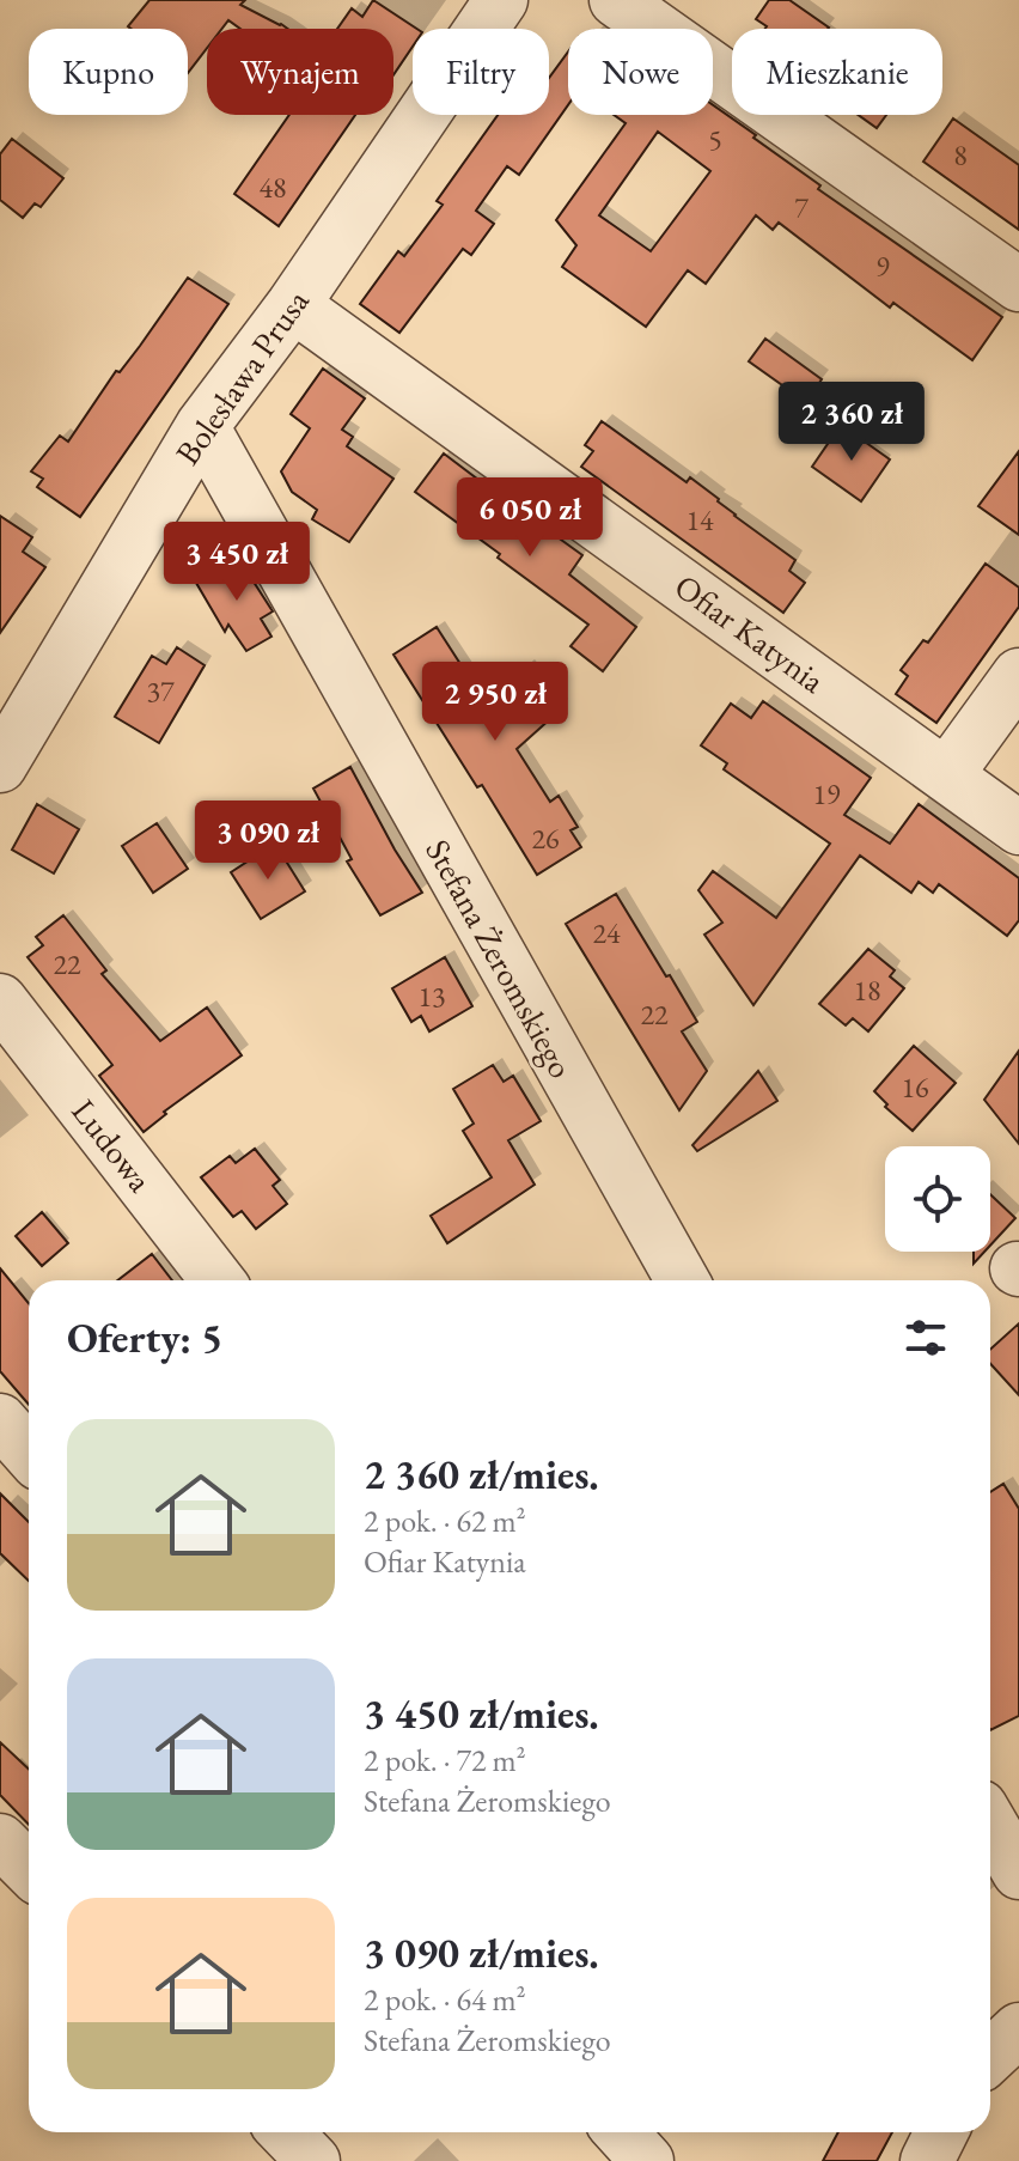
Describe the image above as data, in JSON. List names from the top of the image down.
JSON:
{
  "streets": {
    "street": [
      "Bolesława Prusa",
      "Ofiar Katynia",
      "Stefana Żeromskiego",
      "Ludowa"
    ]
  },
  "crossings": [
    ["Bolesława Prusa", "Ofiar Katynia"],
    ["Bolesława Prusa", "Stefana Żeromskiego"]
  ],
  "house_numbers": [
    "5",
    "8",
    "48",
    "7",
    "9",
    "14",
    "37",
    "19",
    "26",
    "24",
    "22",
    "18",
    "13",
    "22",
    "16"
  ],
  "page": {
    "chip": [
      "Kupno",
      "Wynajem",
      "Filtry",
      "Nowe",
      "Mieszkanie"
    ],
    "price": [
      "2 360 zł",
      "6 050 zł",
      "3 450 zł",
      "2 950 zł",
      "3 090 zł"
    ],
    "heading": "Oferty: 5",
    "list": [
      {
        "name": "2 360 zł/mies.",
        "note": "2 pok. · 62 m² · Ofiar Katynia"
      },
      {
        "name": "3 450 zł/mies.",
        "note": "2 pok. · 72 m² · Stefana Żeromskiego"
      },
      {
        "name": "3 090 zł/mies.",
        "note": "2 pok. · 64 m² · Stefana Żeromskiego"
      }
    ]
  }
}
